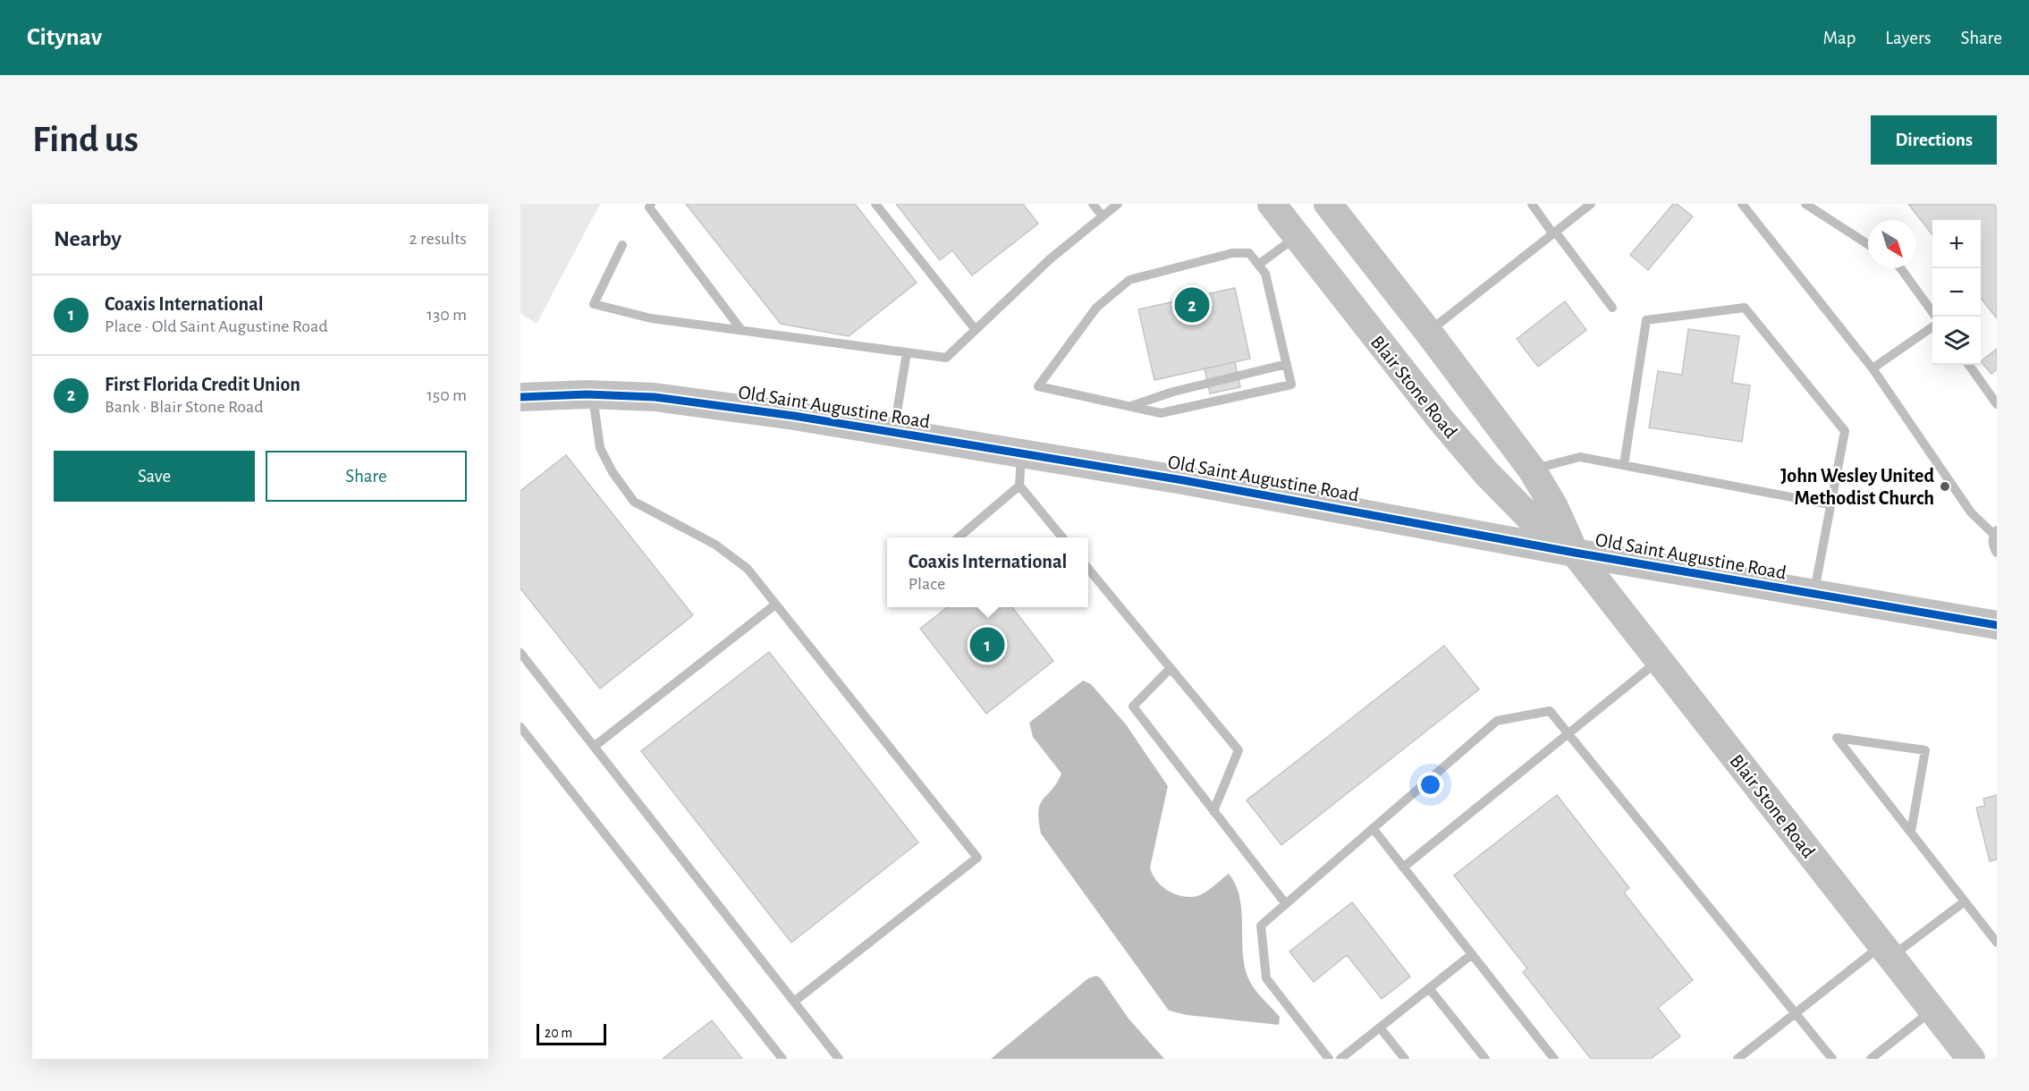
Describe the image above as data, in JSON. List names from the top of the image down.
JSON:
{
  "streets": {
    "main road": ["Blair Stone Road", "Old Saint Augustine Road"]
  },
  "crossings": [
    ["Blair Stone Road", "Old Saint Augustine Road"]
  ],
  "places": ["John Wesley United Methodist Church"],
  "scale_bar": "20 m",
  "north": "bottom right",
  "page": {
    "header": "Citynav",
    "nav": ["Map", "Layers", "Share"],
    "buttons": [
      "Directions",
      ["Save", "Share"]
    ],
    "title": "Find us",
    "heading": ["Nearby", "2 results"],
    "map_buttons": ["+", "−"],
    "list": [
      {
        "mark": "1",
        "name": "Coaxis International",
        "note": "Place · Old Saint Augustine Road",
        "value": "130 m"
      },
      {
        "mark": "2",
        "name": "First Florida Credit Union",
        "note": "Bank · Blair Stone Road",
        "value": "150 m"
      }
    ],
    "pins": ["2", "1"],
    "popup": ["Coaxis International", "Place"],
    "scale": "20 m"
  }
}
